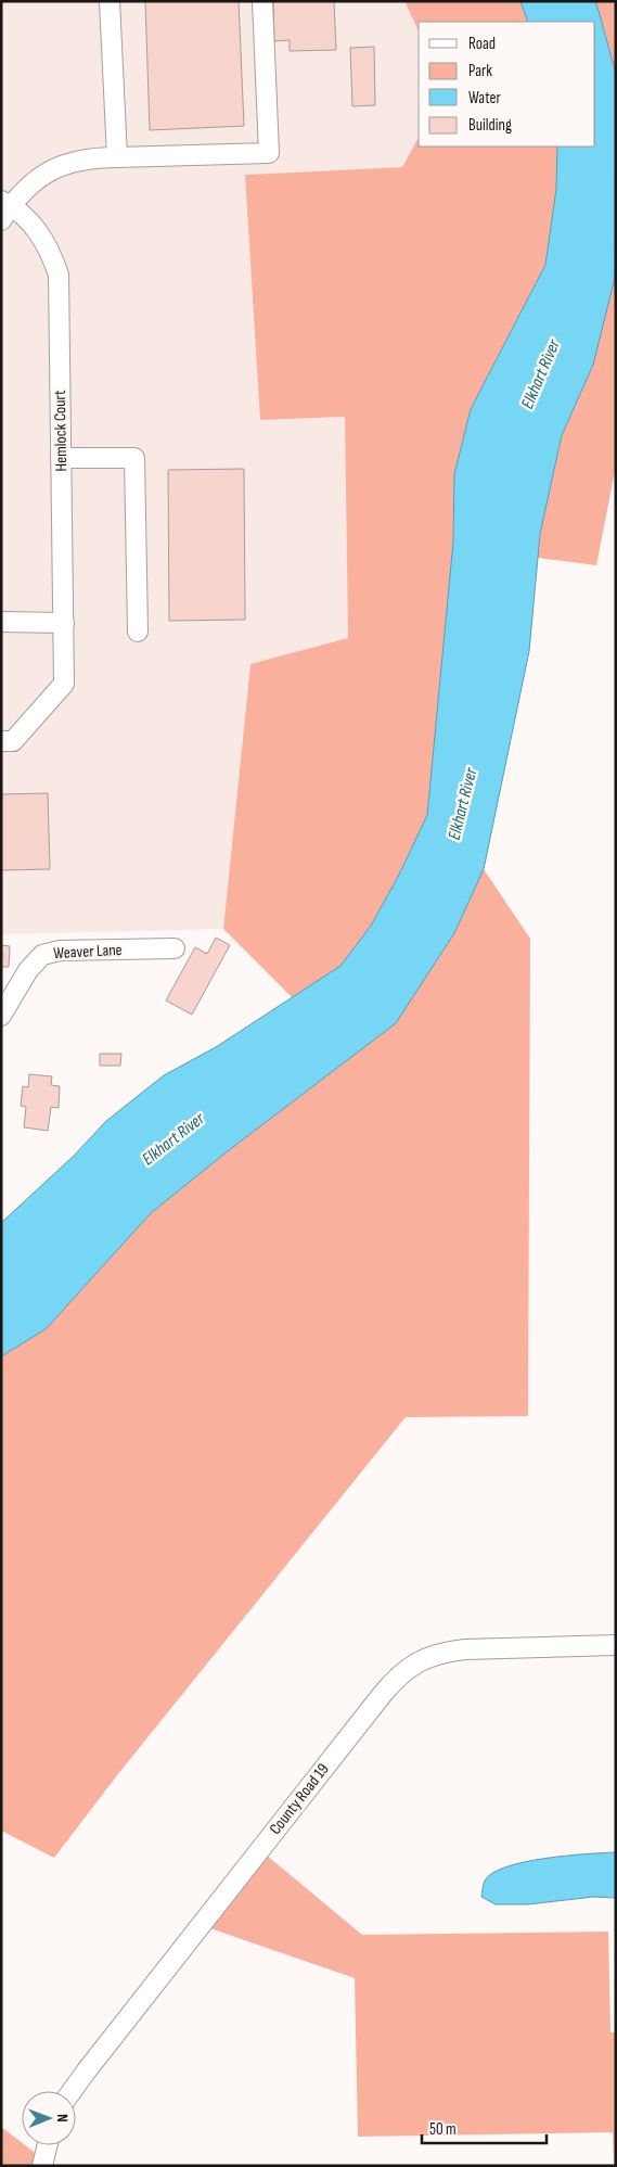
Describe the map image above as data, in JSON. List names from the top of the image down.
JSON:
{
  "streets": {
    "street": ["Hemlock Court", "Weaver Lane", "County Road 19"]
  },
  "water": ["Elkhart River"],
  "legend": [
    "Road",
    "Park",
    "Water",
    "Building"
  ],
  "scale_bar": "50 m",
  "north": "right"
}
